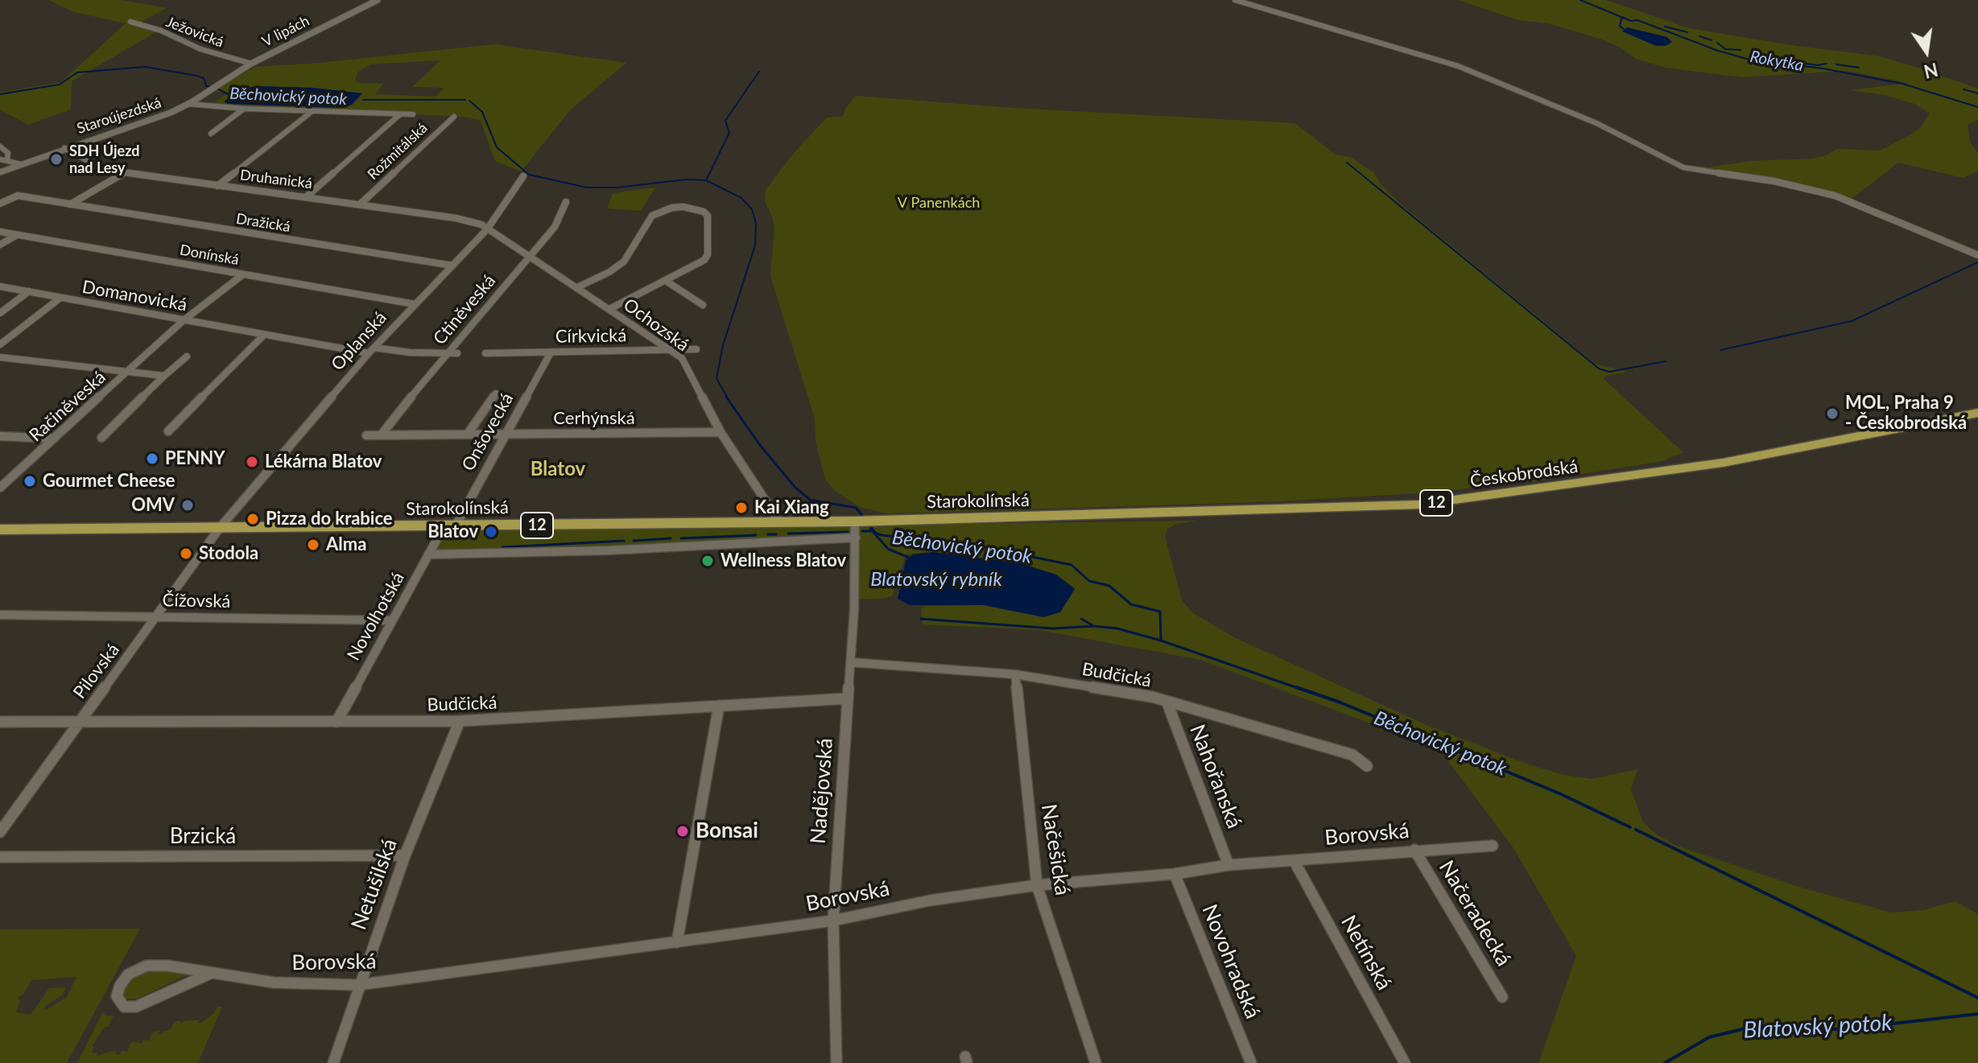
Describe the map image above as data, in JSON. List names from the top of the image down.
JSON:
{
  "streets": {
    "main road": ["Českobrodská", "Starokolínská", "12"],
    "street": [
      "V lipách",
      "Ježovická",
      "Staroújezdská",
      "Rožmitálská",
      "Druhanická",
      "Dražická",
      "Donínská",
      "Domanovická",
      "Ctiněveská",
      "Ochozská",
      "Církvická",
      "Oplanská",
      "Račiněveská",
      "Cerhýnská",
      "Onšovecká",
      "Čížovská",
      "Novolhotská",
      "Pilovská",
      "Budčická",
      "Nahořanská",
      "Nadějovská",
      "Borovská",
      "Brzická",
      "Načešická",
      "Netušilská",
      "Načeradecká",
      "Netínská",
      "Novohradská"
    ]
  },
  "crossings": [
    ["V lipách", "Ježovická"],
    ["V lipách", "Staroújezdská"],
    ["Staroújezdská", "Druhanická"],
    ["Rožmitálská", "Druhanická"],
    ["Druhanická", "Ochozská"],
    ["Druhanická", "Oplanská"],
    ["Dražická", "Oplanská"],
    ["Donínská", "Oplanská"],
    ["Donínská", "Račiněveská"],
    ["Domanovická", "Oplanská"],
    ["Domanovická", "Račiněveská"],
    ["Ctiněveská", "Ochozská"],
    ["Ctiněveská", "Cerhýnská"],
    ["Ochozská", "Církvická"],
    ["Ochozská", "Oplanská"],
    ["Ochozská", "Cerhýnská"],
    ["Ochozská", "Starokolínská"],
    ["Církvická", "Onšovecká"],
    ["Oplanská", "Starokolínská"],
    ["Oplanská", "Pilovská"],
    ["Cerhýnská", "Onšovecká"],
    ["Onšovecká", "Starokolínská"],
    ["Onšovecká", "Novolhotská"],
    ["Českobrodská", "Starokolínská"],
    ["Starokolínská", "Novolhotská"],
    ["Starokolínská", "Pilovská"],
    ["Starokolínská", "Nadějovská"],
    ["Čížovská", "Novolhotská"],
    ["Čížovská", "Pilovská"],
    ["Novolhotská", "Budčická"],
    ["Pilovská", "Budčická"],
    ["Budčická", "Nahořanská"],
    ["Budčická", "Nadějovská"],
    ["Budčická", "Načešická"],
    ["Budčická", "Netušilská"],
    ["Nahořanská", "Borovská"],
    ["Nadějovská", "Borovská"],
    ["Borovská", "Načešická"],
    ["Borovská", "Netušilská"],
    ["Borovská", "Načeradecká"],
    ["Borovská", "Netínská"],
    ["Borovská", "Novohradská"],
    ["Brzická", "Netušilská"]
  ],
  "districts": ["Blatov"],
  "water": [
    "Rokytka",
    "Běchovický potok",
    "Blatovský rybník",
    "Blatovský potok"
  ],
  "parks": ["V Panenkách"],
  "places": [
    "SDH Újezd nad Lesy",
    "MOL, Praha 9 - Českobrodská",
    "PENNY",
    "Lékárna Blatov",
    "Gourmet Cheese",
    "OMV",
    "Kai Xiang",
    "Pizza do krabice",
    "Blatov",
    "Alma",
    "Stodola",
    "Wellness Blatov",
    "Bonsai"
  ],
  "north": "bottom"
}
